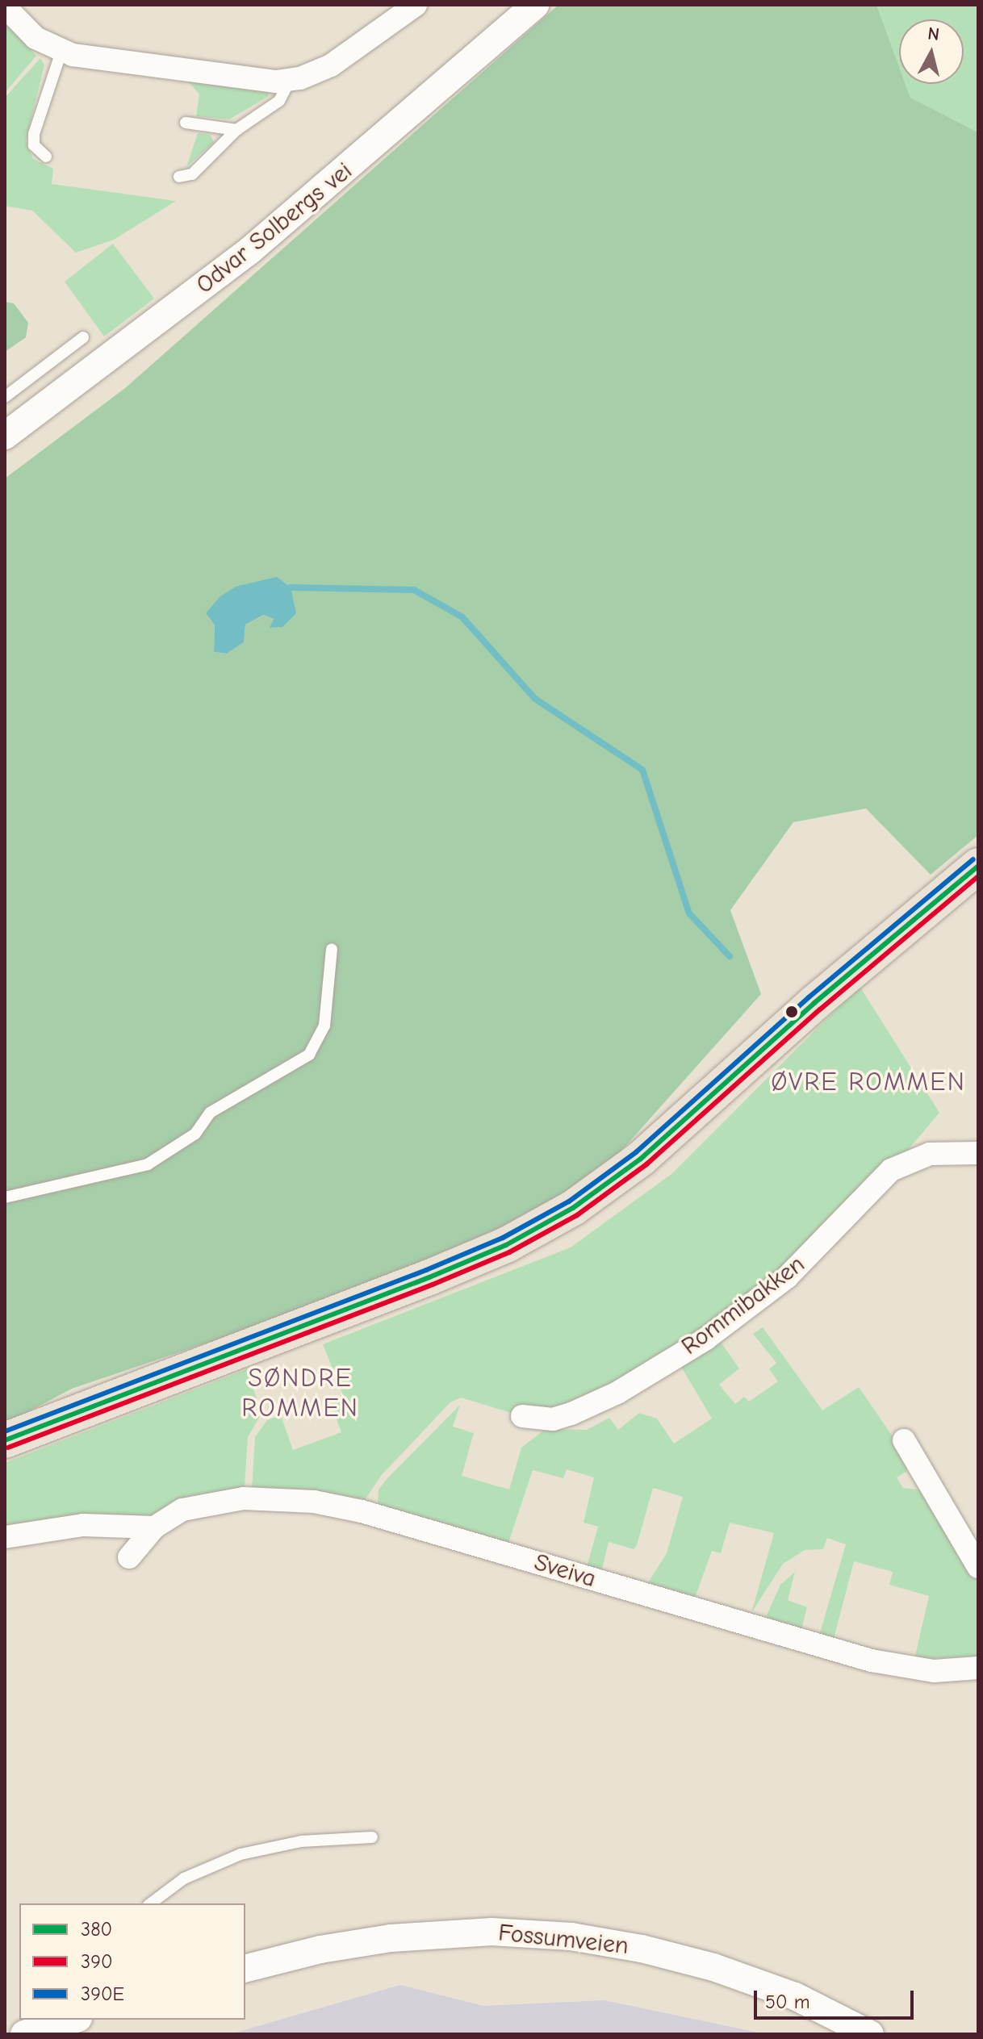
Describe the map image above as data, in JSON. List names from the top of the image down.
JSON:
{
  "streets": {
    "street": [
      "Odvar Solbergs vei",
      "Rommibakken",
      "Sveiva",
      "Fossumveien"
    ]
  },
  "districts": ["ØVRE ROMMEN", "SØNDRE ROMMEN"],
  "lines": ["transit line 390E", "transit line 380", "transit line 390"],
  "legend": ["380", "390", "390E"],
  "scale_bar": "50 m",
  "north": "top"
}
